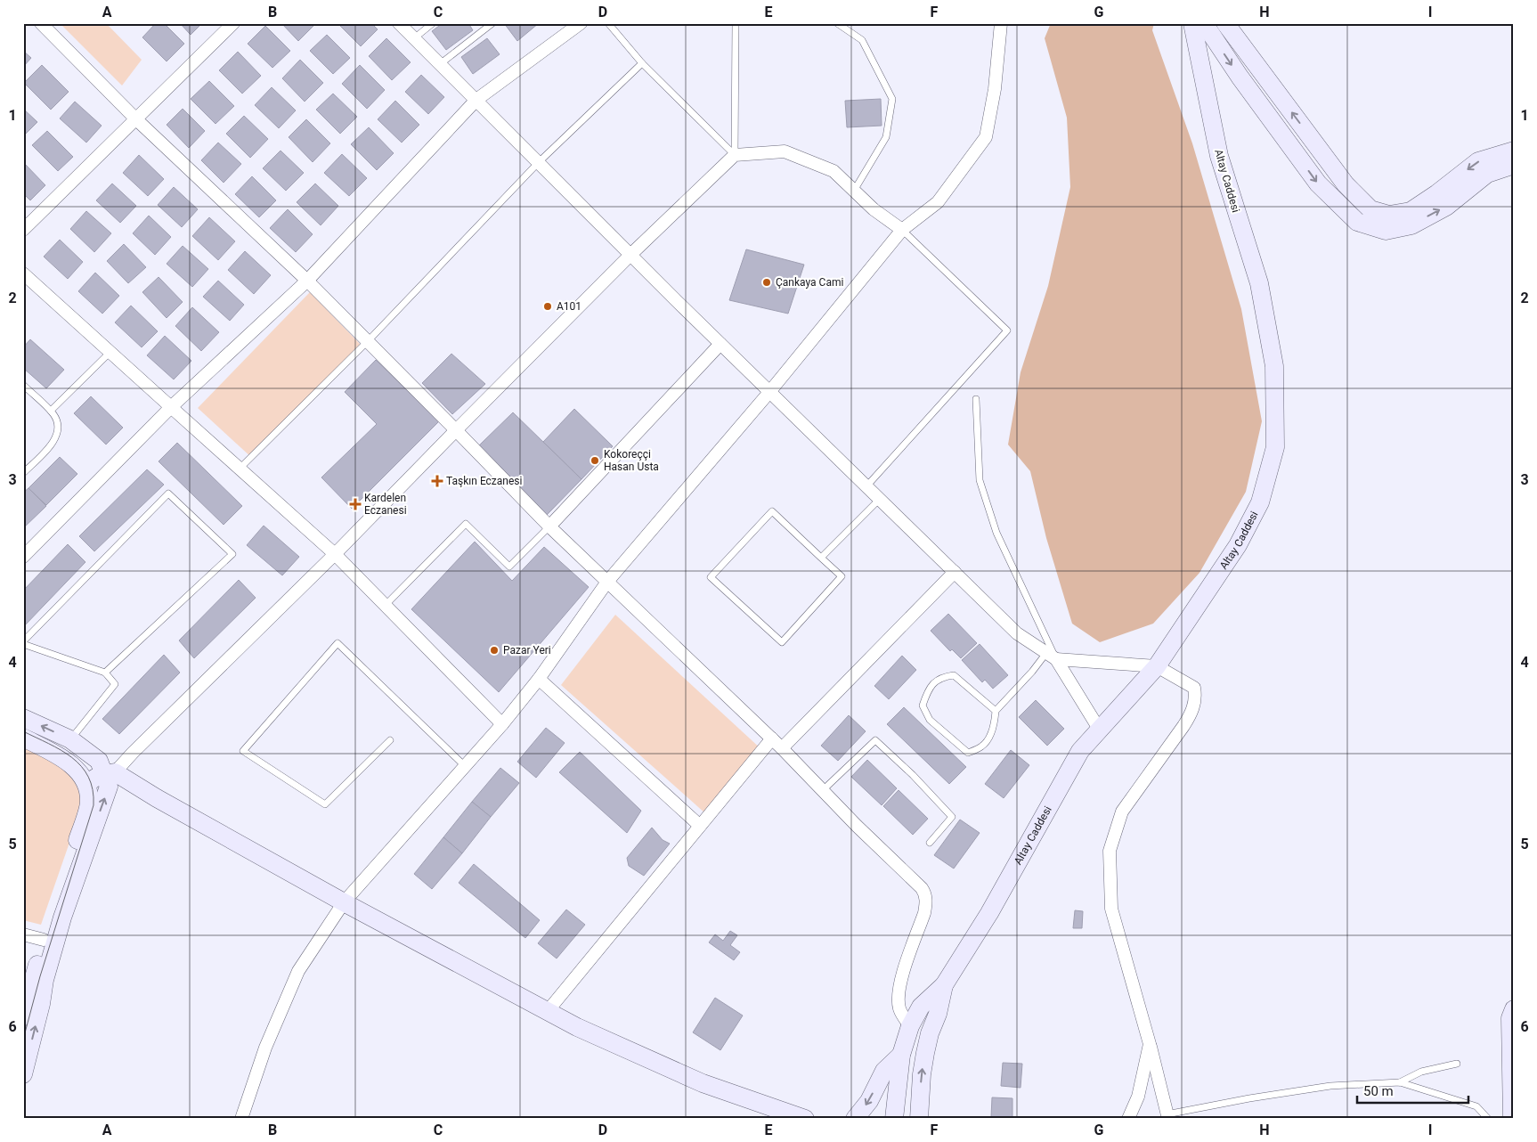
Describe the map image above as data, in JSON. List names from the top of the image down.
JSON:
{
  "streets": {
    "main road": ["Altay Caddesi"]
  },
  "places": {
    "other": [
      "Çankaya Cami",
      "A101",
      "Kokoreççi Hasan Usta",
      "Pazar Yeri"
    ],
    "health": ["Taşkın Eczanesi", "Kardelen Eczanesi"]
  },
  "scale_bar": "50 m",
  "grid": {
    "columns": [
      "A",
      "B",
      "C",
      "D",
      "E",
      "F",
      "G",
      "H",
      "I"
    ],
    "rows": [
      "1",
      "2",
      "3",
      "4",
      "5",
      "6"
    ]
  }
}
